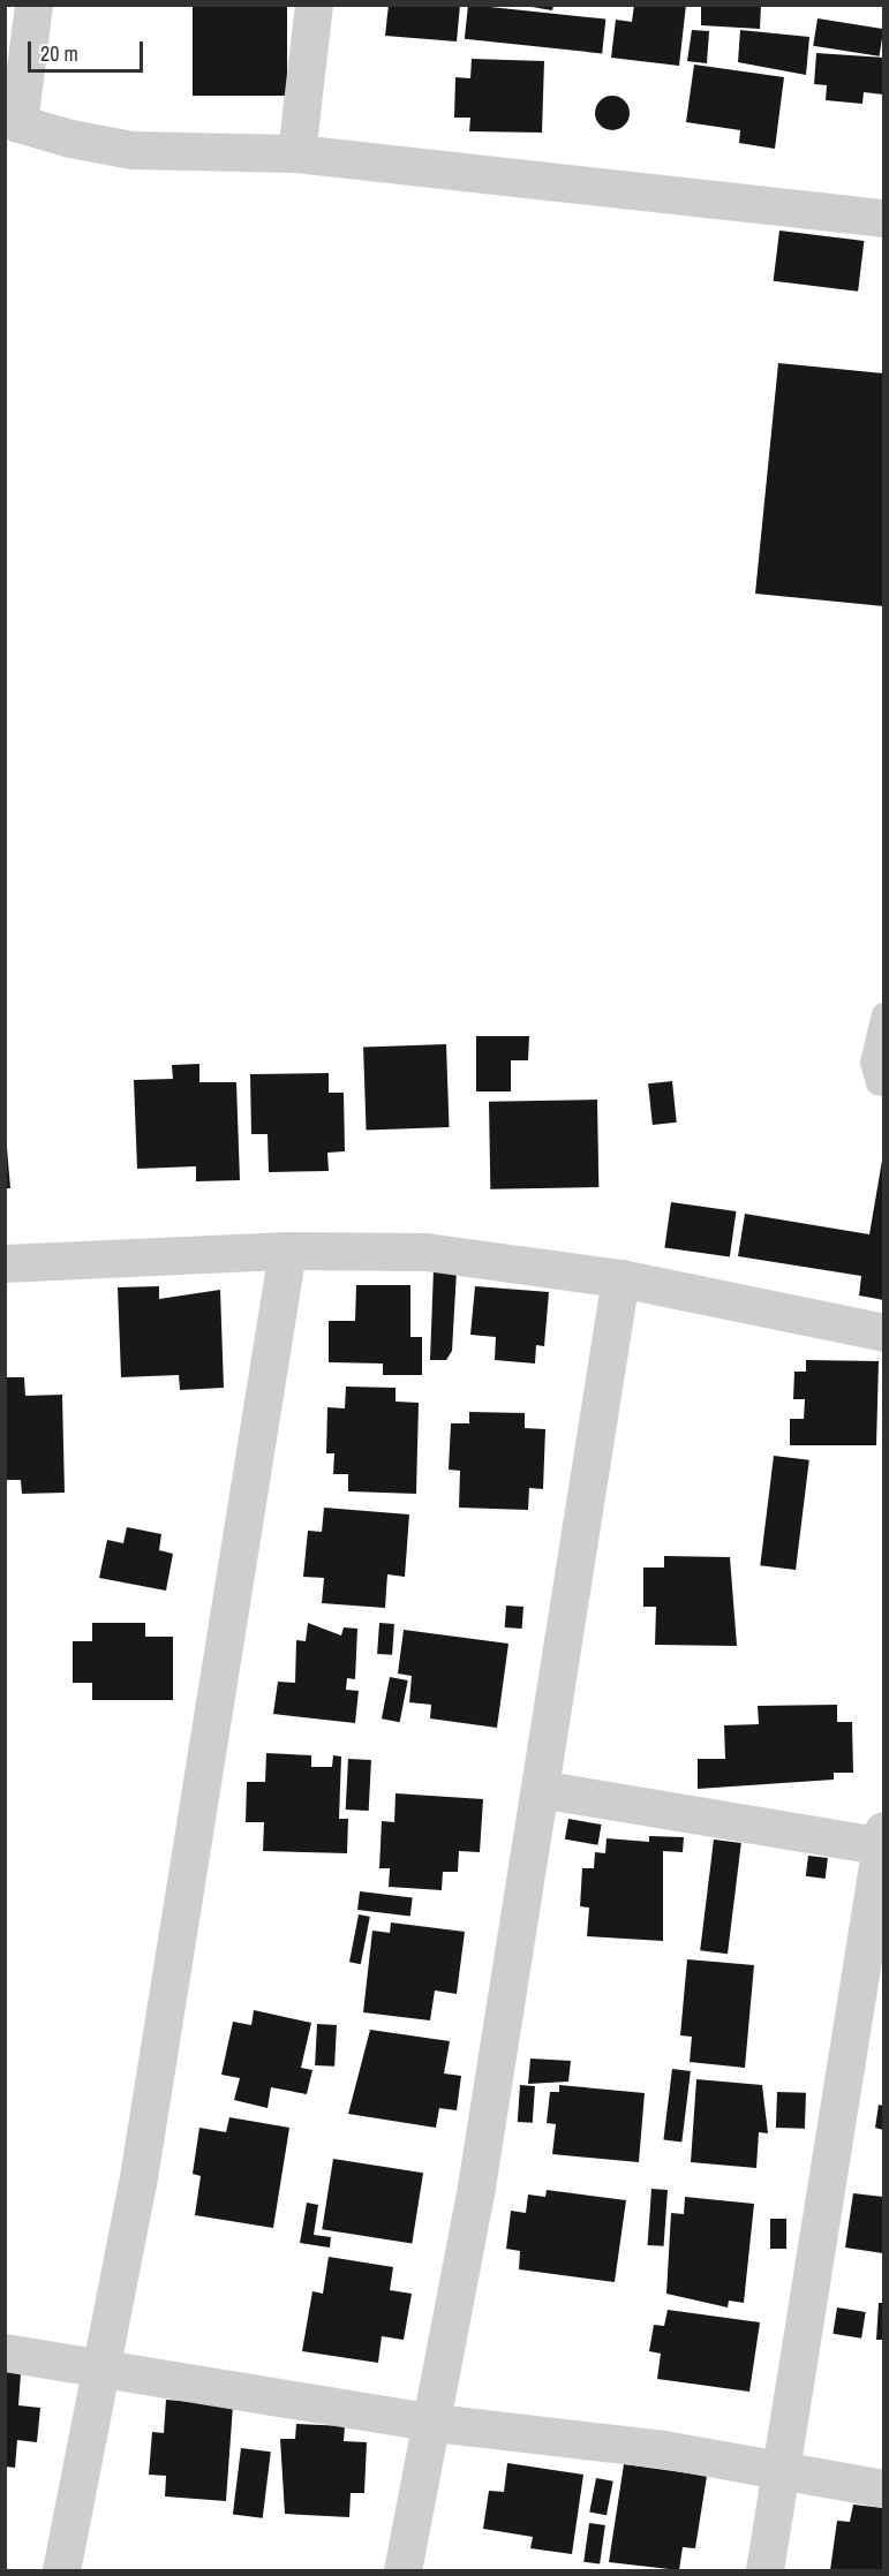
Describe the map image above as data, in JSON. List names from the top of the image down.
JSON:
{
  "scale_bar": "20 m"
}
